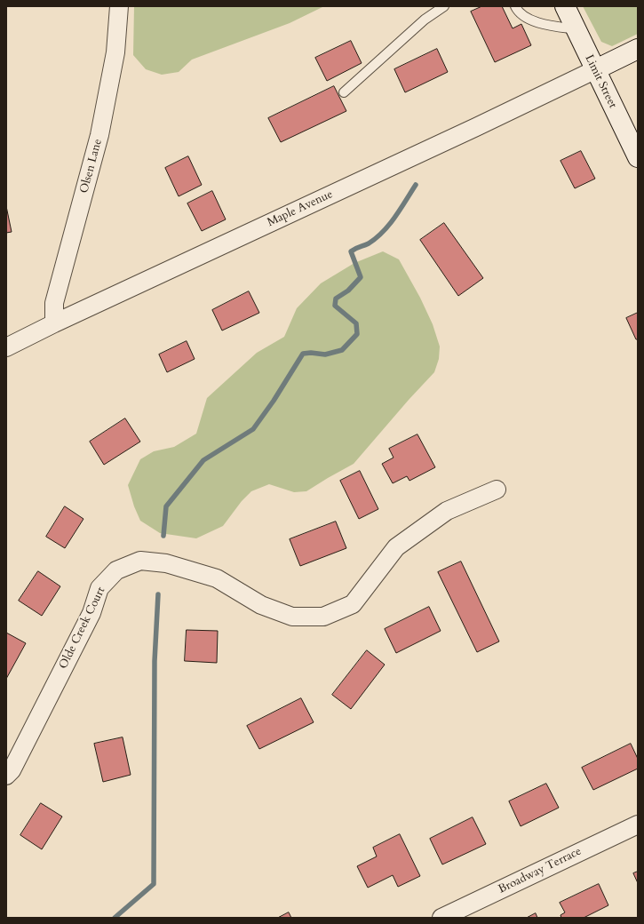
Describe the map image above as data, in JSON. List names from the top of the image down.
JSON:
{
  "streets": {
    "street": [
      "Limit Street",
      "Olsen Lane",
      "Maple Avenue",
      "Olde Creek Court",
      "Broadway Terrace"
    ]
  },
  "crossings": [
    ["Limit Street", "Maple Avenue"],
    ["Olsen Lane", "Maple Avenue"]
  ]
}
